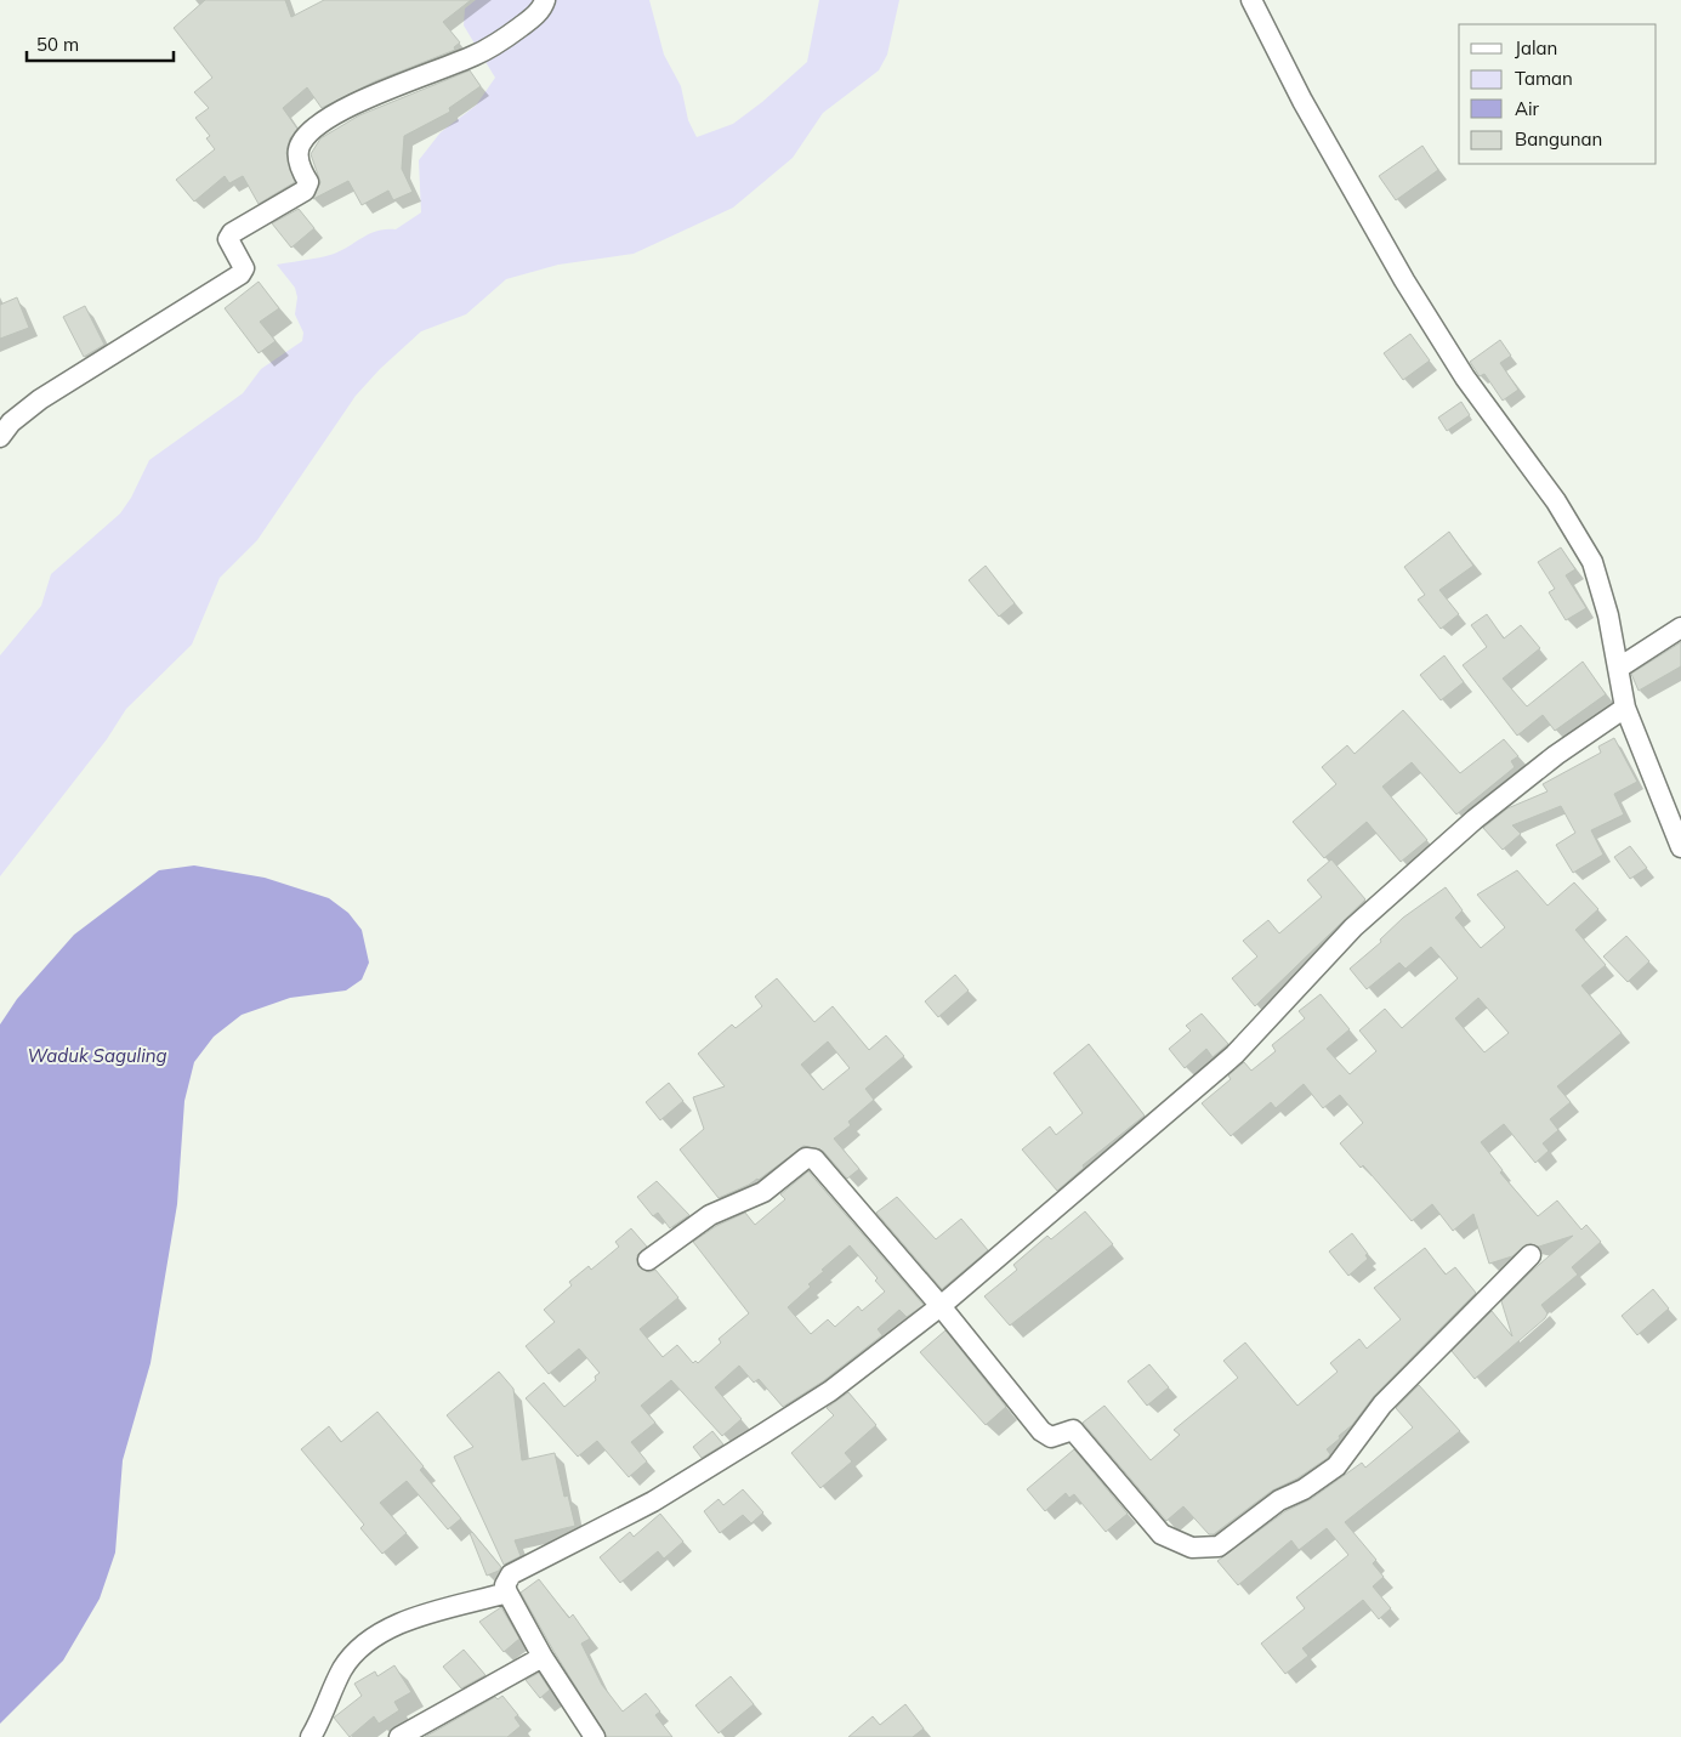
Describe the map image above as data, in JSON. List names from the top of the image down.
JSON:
{
  "water": ["Waduk Saguling"],
  "legend": [
    "Jalan",
    "Taman",
    "Air",
    "Bangunan"
  ],
  "scale_bar": "50 m"
}
